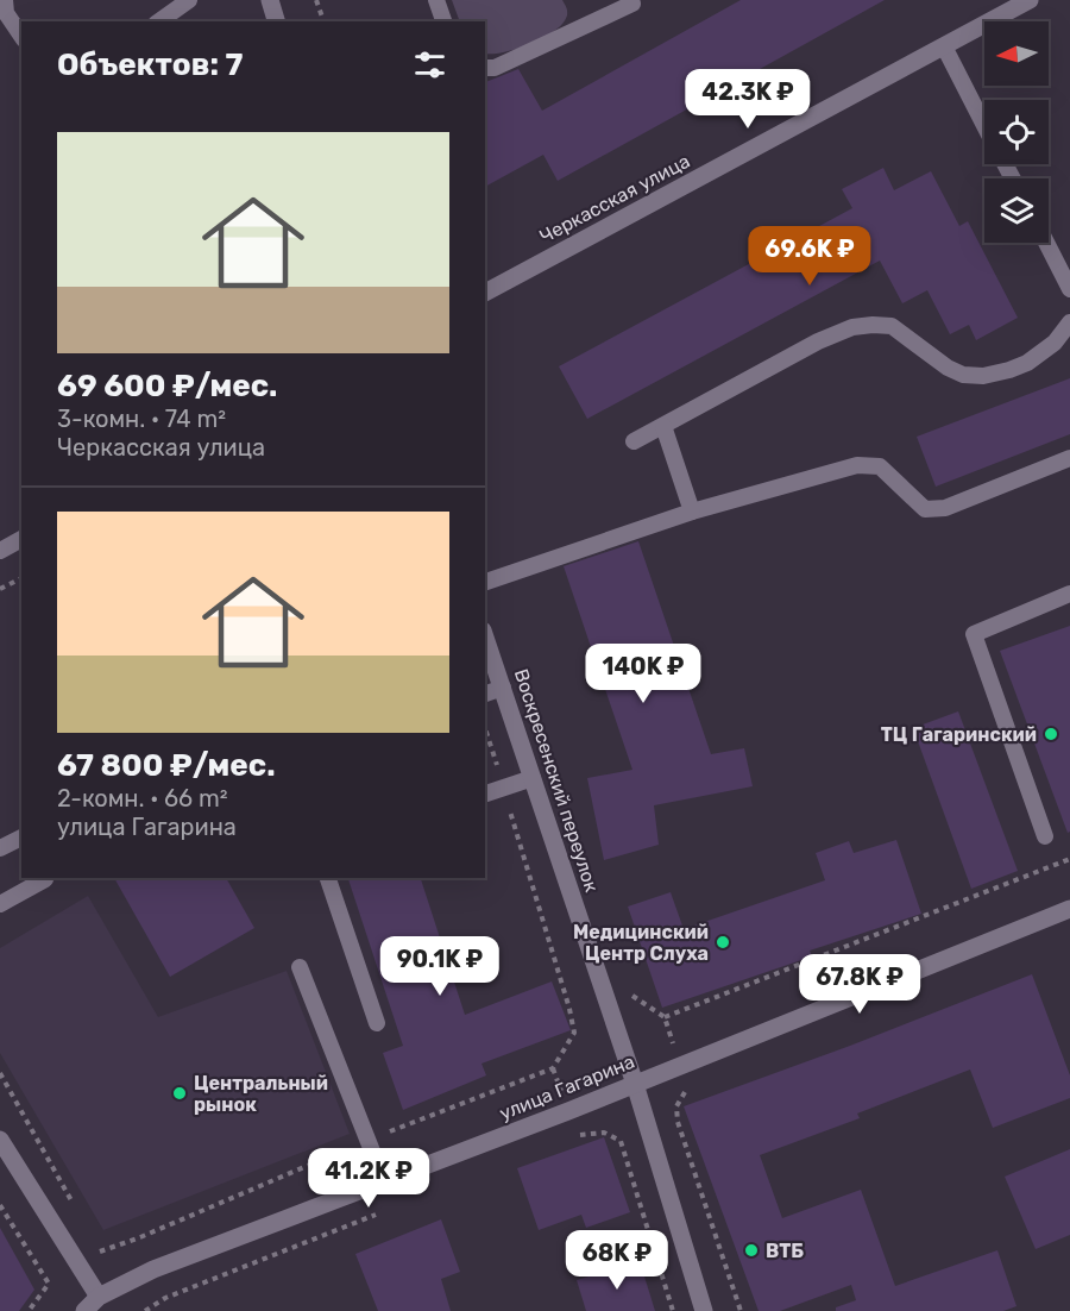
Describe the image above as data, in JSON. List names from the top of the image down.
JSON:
{
  "streets": {
    "street": ["Черкасская улица", "Воскресенский переулок", "улица Гагарина"]
  },
  "crossings": [
    ["Воскресенский переулок", "улица Гагарина"]
  ],
  "places": [
    "ТЦ Гагаринский",
    "Медицинский Центр Слуха",
    "Центральный рынок",
    "ВТБ"
  ],
  "north": "left",
  "page": {
    "heading": "Объектов: 7",
    "price": [
      "42.3K ₽",
      "69.6K ₽",
      "140K ₽",
      "90.1K ₽",
      "67.8K ₽",
      "41.2K ₽",
      "68K ₽"
    ],
    "list": [
      {
        "name": "69 600 ₽/мес.",
        "note": "3-комн. · 74 m² · Черкасская улица"
      },
      {
        "name": "67 800 ₽/мес.",
        "note": "2-комн. · 66 m² · улица Гагарина"
      }
    ]
  }
}
